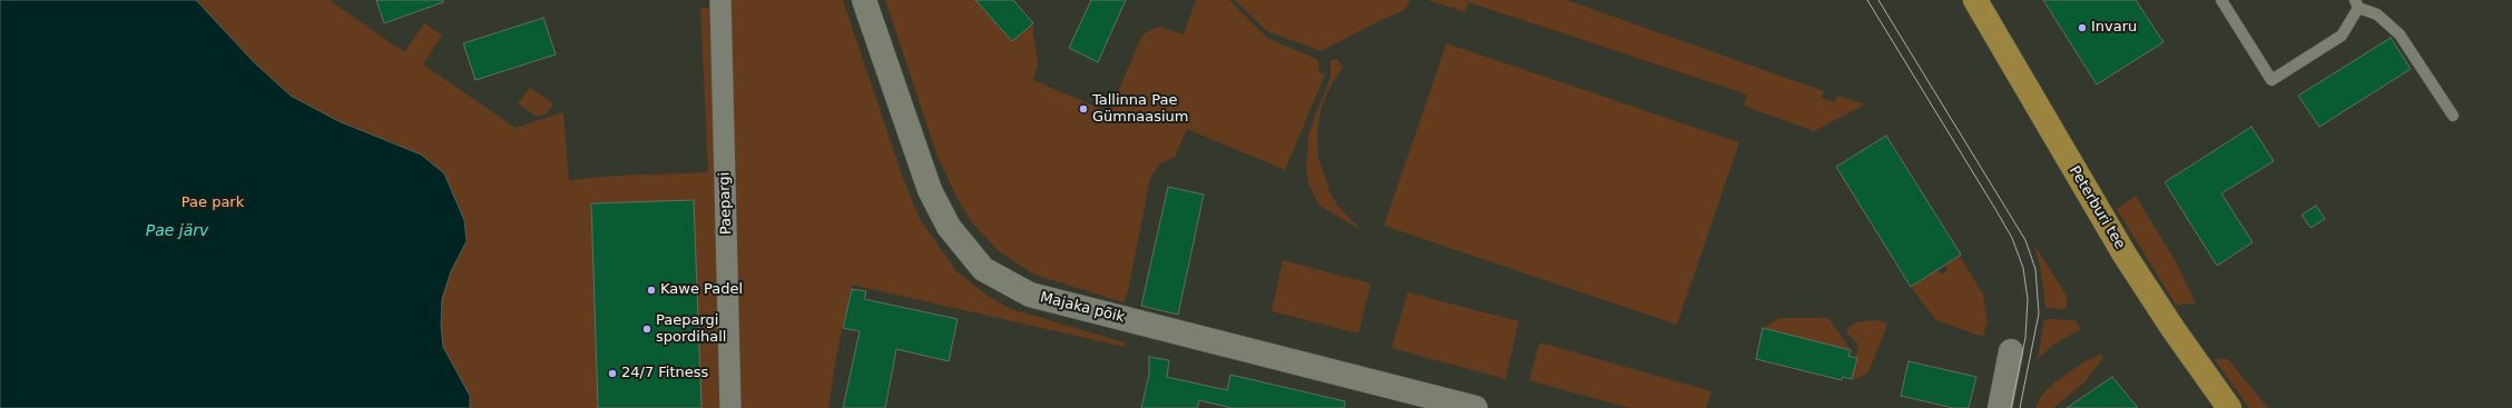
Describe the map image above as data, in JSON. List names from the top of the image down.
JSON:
{
  "streets": {
    "highway": ["Peterburi tee"],
    "street": ["Paepargi", "Majaka põik"]
  },
  "water": ["Pae järv"],
  "parks": ["Pae park"],
  "places": [
    "Invaru",
    "Tallinna Pae Gümnaasium",
    "Kawe Padel",
    "Paepargi spordihall",
    "24/7 Fitness"
  ]
}
